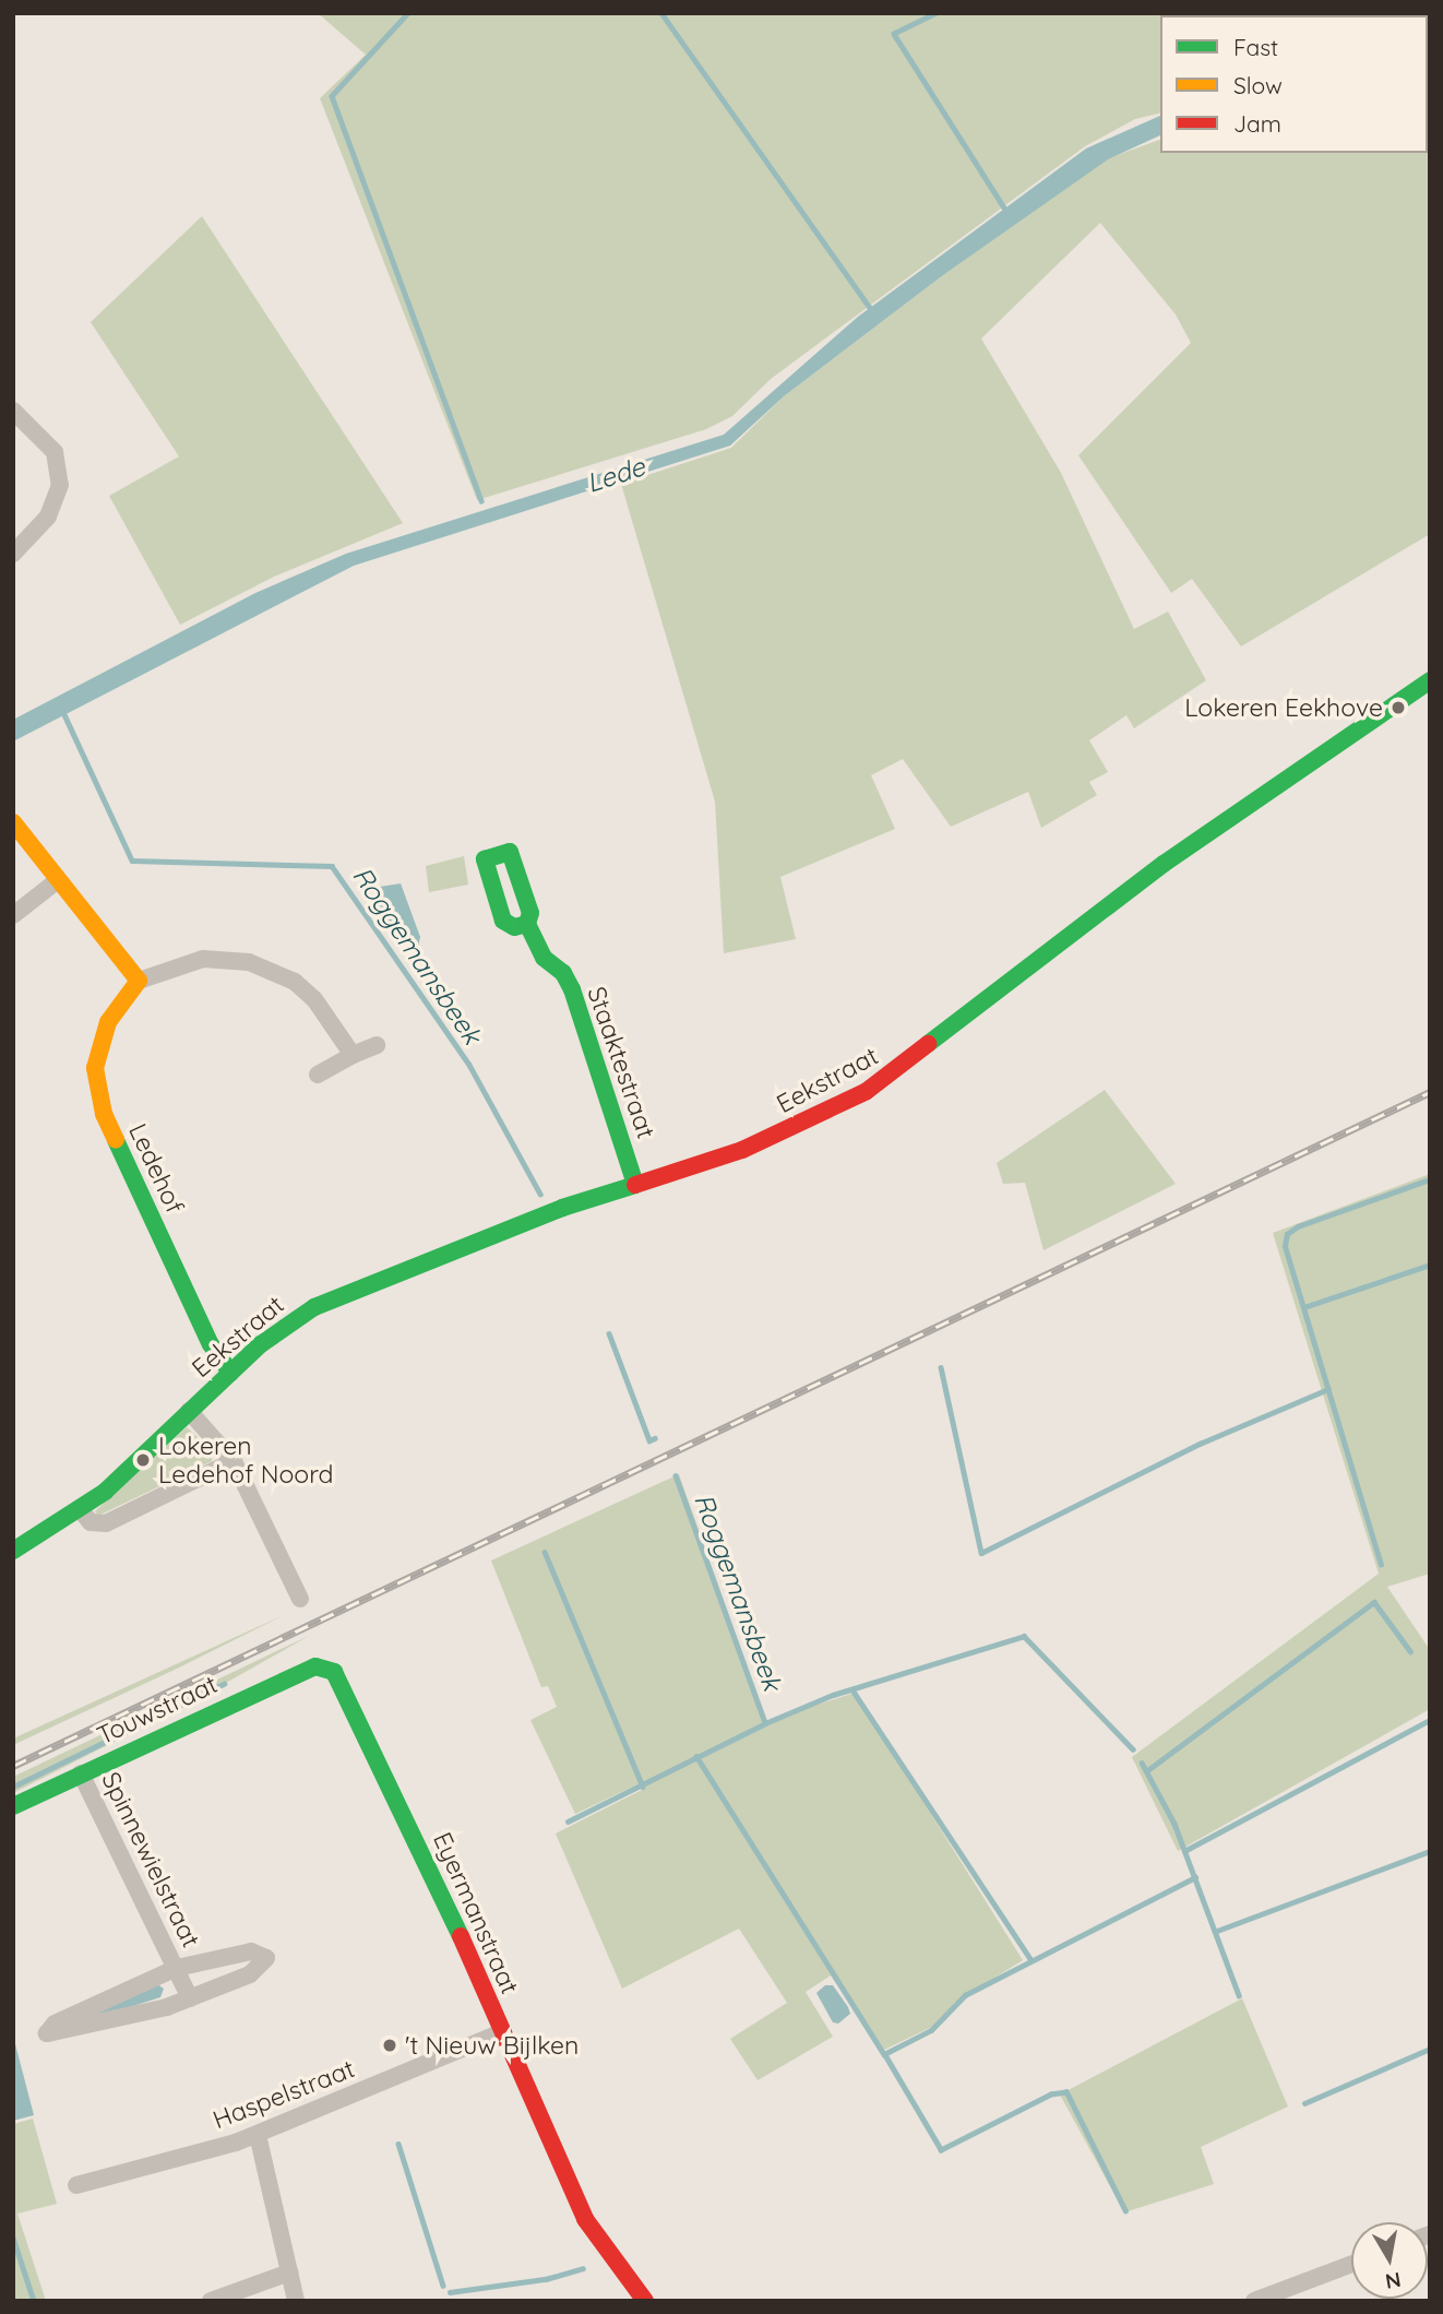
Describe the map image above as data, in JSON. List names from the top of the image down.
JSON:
{
  "streets": {
    "street": [
      "Staaktestraat",
      "Eekstraat",
      "Ledehof",
      "Touwstraat",
      "Spinnewielstraat",
      "Eyermanstraat",
      "Haspelstraat"
    ]
  },
  "crossings": [
    ["Staaktestraat", "Eekstraat"],
    ["Eekstraat", "Ledehof"],
    ["Touwstraat", "Spinnewielstraat"],
    ["Touwstraat", "Eyermanstraat"],
    ["Eyermanstraat", "Haspelstraat"]
  ],
  "water": ["Lede", "Roggemansbeek"],
  "places": ["Lokeren Eekhove", "Lokeren Ledehof Noord", "'t Nieuw Bijlken"],
  "legend": ["Fast", "Slow", "Jam"],
  "north": "bottom"
}
